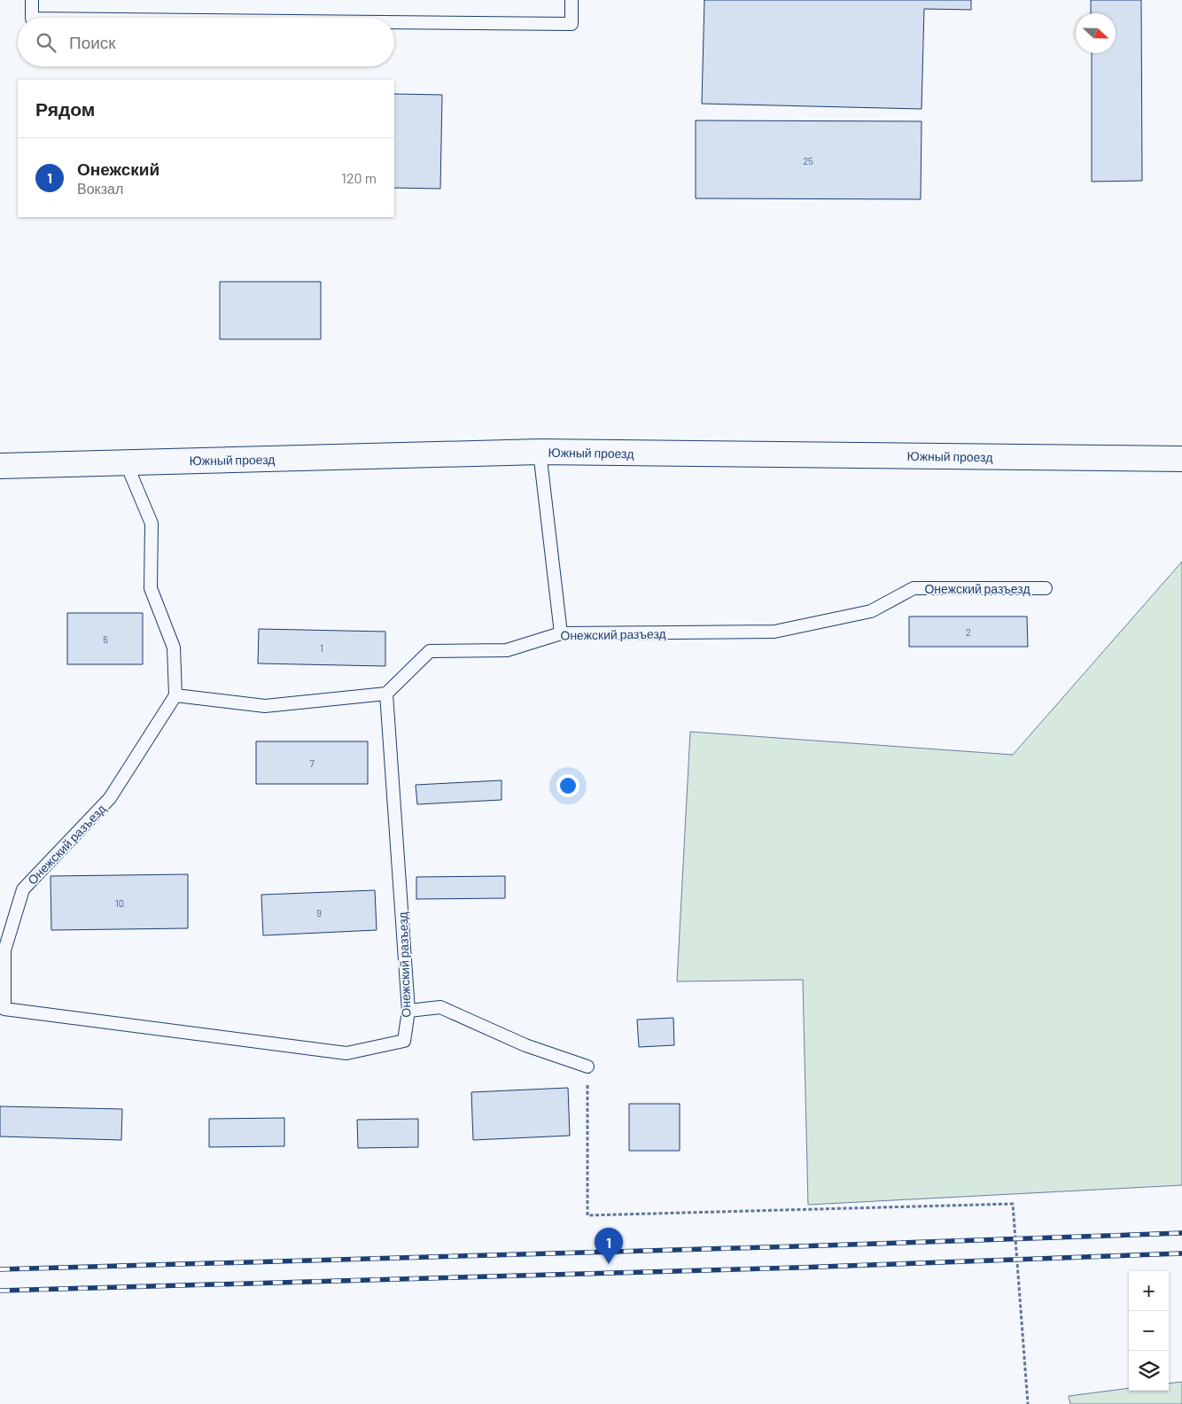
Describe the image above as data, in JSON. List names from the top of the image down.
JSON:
{
  "streets": {
    "street": ["Южный проезд"],
    "lane": ["Онежский разъезд"]
  },
  "house_numbers": [
    "25",
    "2",
    "6",
    "1",
    "7",
    "10",
    "9"
  ],
  "north": "right",
  "page": {
    "search": "Поиск",
    "heading": "Рядом",
    "list": [
      {
        "mark": "1",
        "name": "Онежский",
        "note": "Вокзал",
        "value": "120 m"
      }
    ],
    "pins": "1",
    "map_buttons": ["+", "−"]
  }
}
